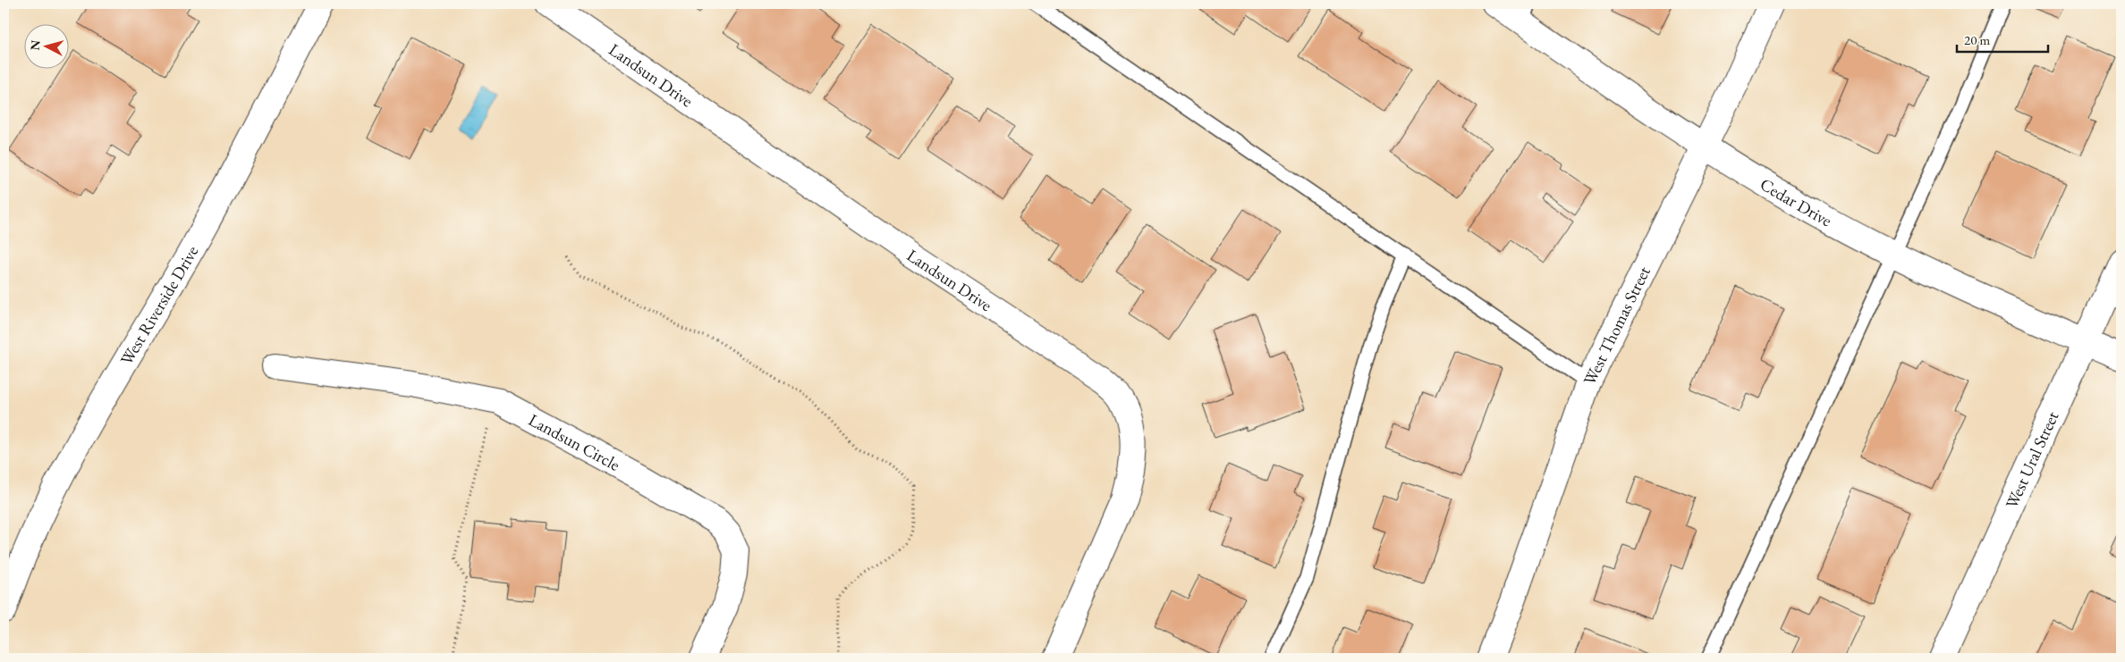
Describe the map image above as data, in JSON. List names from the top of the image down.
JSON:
{
  "streets": {
    "street": [
      "Landsun Drive",
      "Cedar Drive",
      "West Riverside Drive",
      "West Thomas Street",
      "Landsun Circle",
      "West Ural Street"
    ]
  },
  "crossings": [
    ["Cedar Drive", "West Thomas Street"],
    ["Cedar Drive", "West Ural Street"]
  ],
  "scale_bar": "20 m",
  "north": "left"
}
